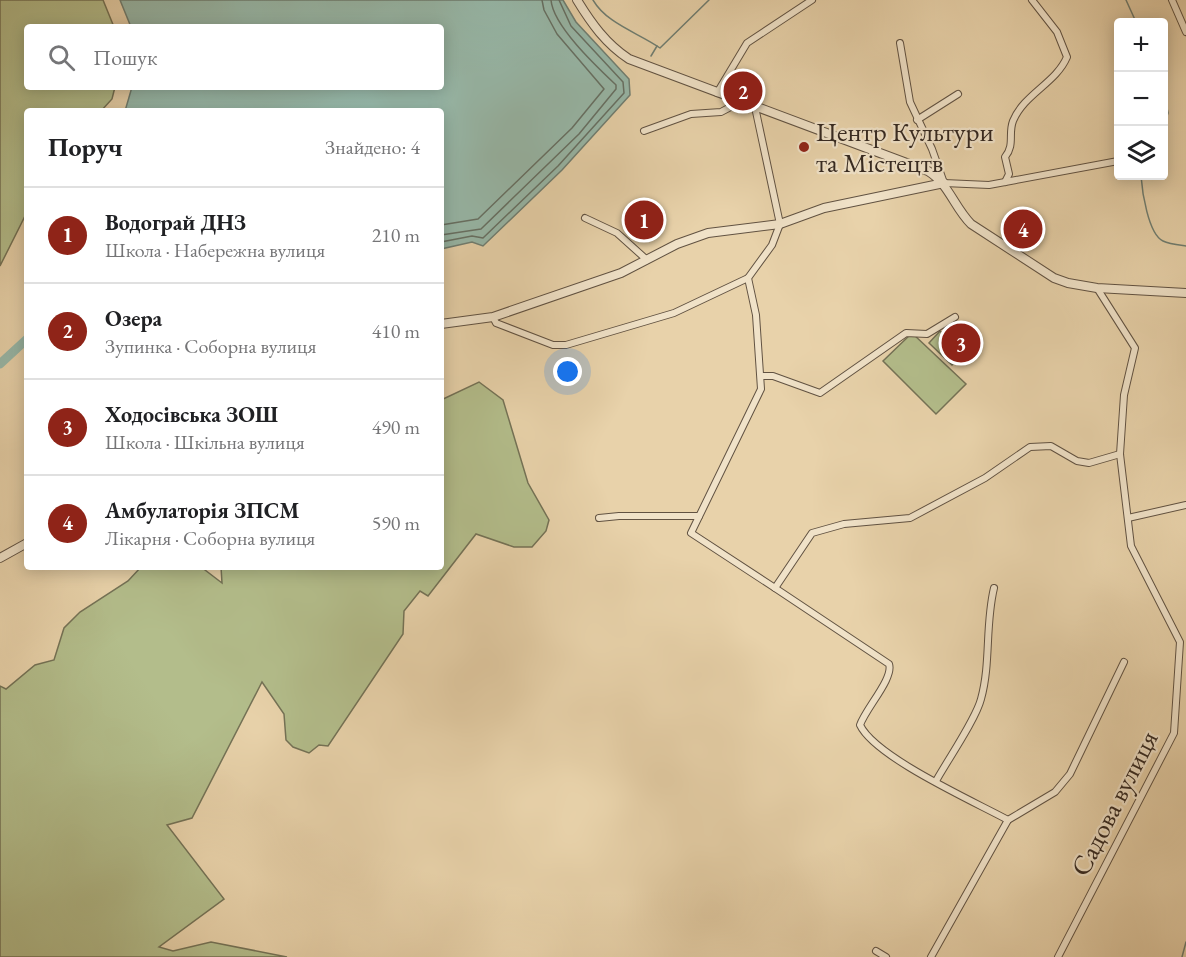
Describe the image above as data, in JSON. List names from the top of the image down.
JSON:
{
  "streets": {
    "street": ["Садова вулиця"]
  },
  "places": ["Центр Культури та Містецтв"],
  "page": {
    "map_buttons": ["+", "−"],
    "search": "Пошук",
    "pins": [
      "2",
      "1",
      "4",
      "3"
    ],
    "heading": ["Поруч", "Знайдено: 4"],
    "list": [
      {
        "mark": "1",
        "name": "Водограй ДНЗ",
        "note": "Школа · Набережна вулиця",
        "value": "210 m"
      },
      {
        "mark": "2",
        "name": "Озера",
        "note": "Зупинка · Соборна вулиця",
        "value": "410 m"
      },
      {
        "mark": "3",
        "name": "Ходосівська ЗОШ",
        "note": "Школа · Шкільна вулиця",
        "value": "490 m"
      },
      {
        "mark": "4",
        "name": "Амбулаторія ЗПСМ",
        "note": "Лікарня · Соборна вулиця",
        "value": "590 m"
      }
    ]
  }
}
